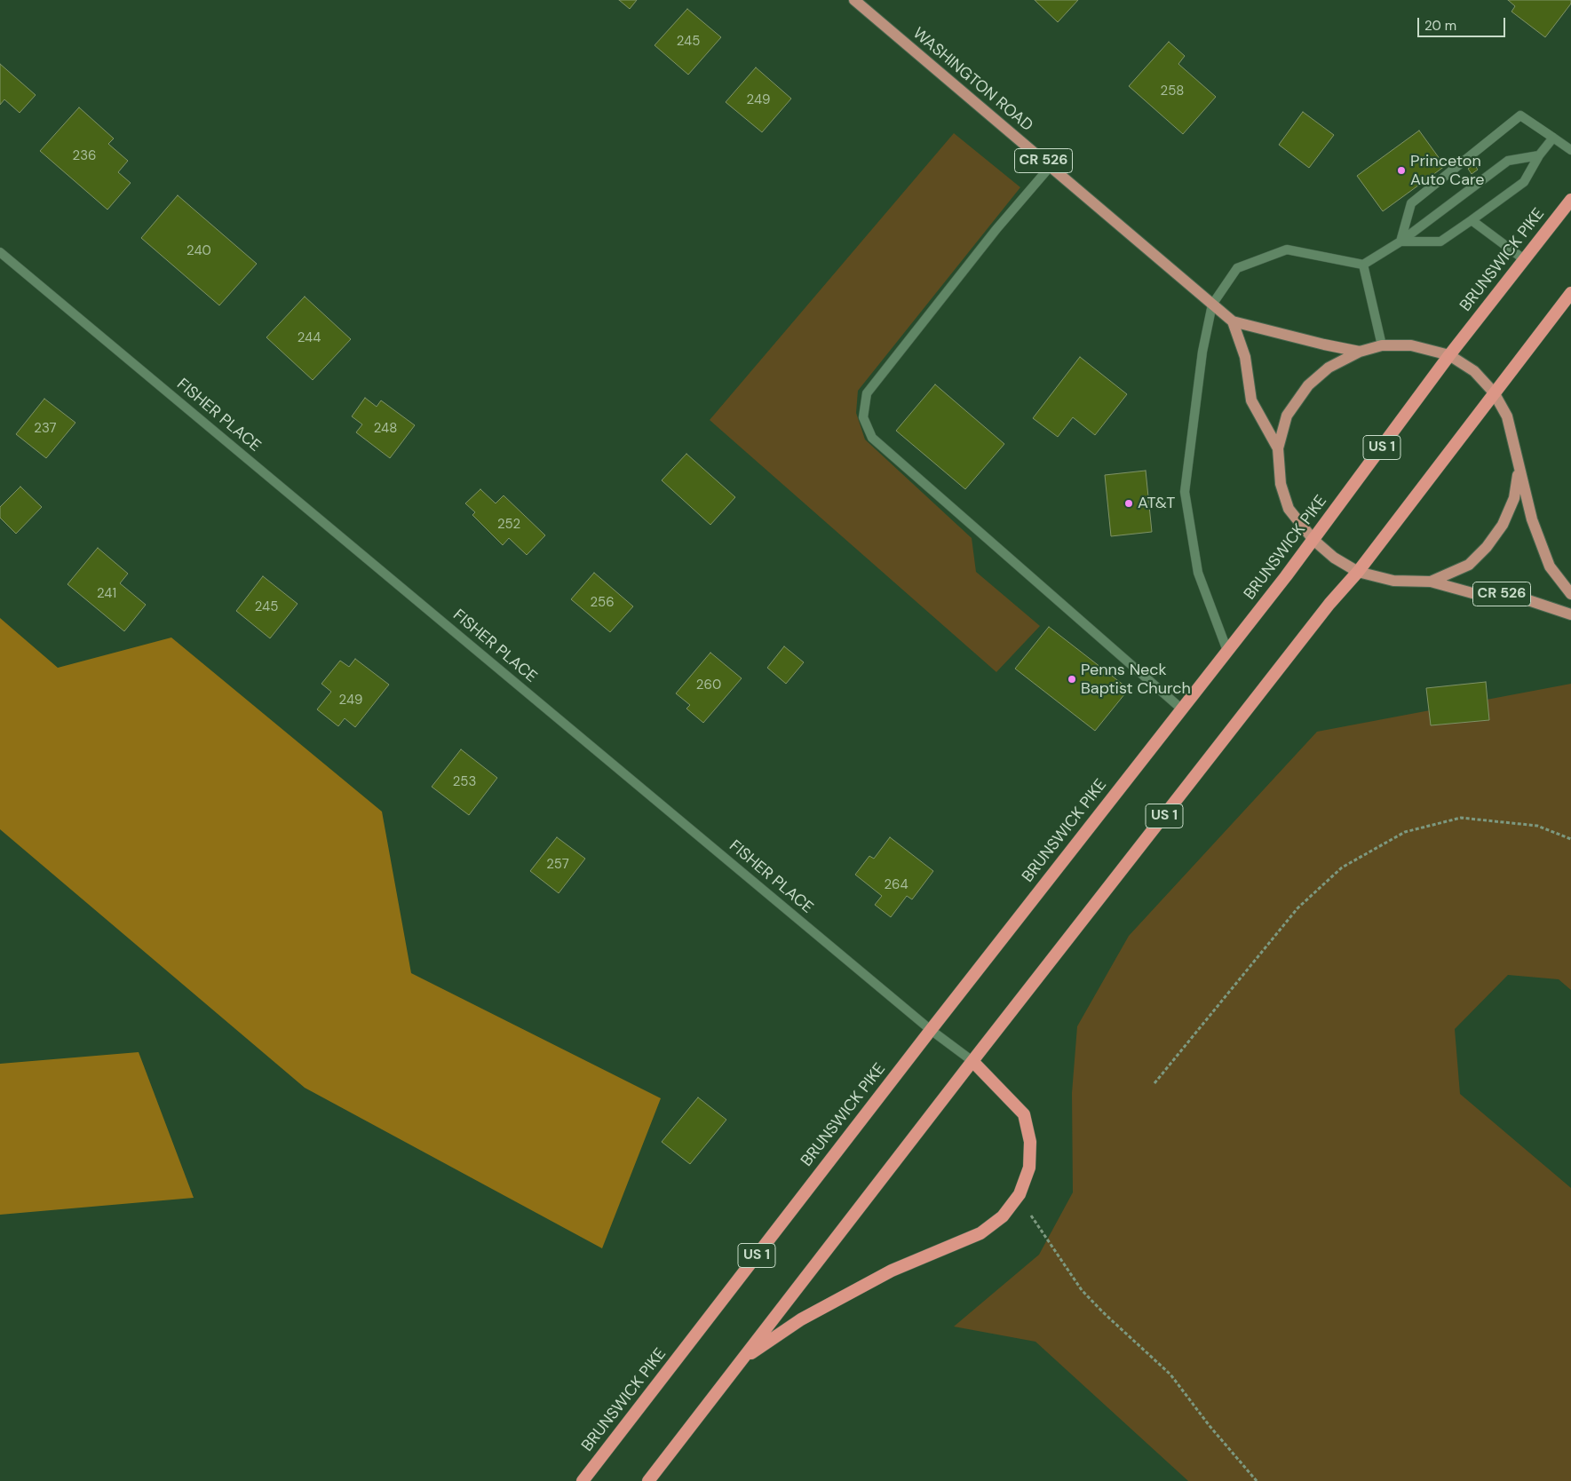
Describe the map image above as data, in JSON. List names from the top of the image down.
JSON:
{
  "streets": {
    "highway": ["BRUNSWICK PIKE", "US 1"],
    "main road": ["WASHINGTON ROAD", "CR 526"],
    "street": ["FISHER PLACE"]
  },
  "crossings": [
    ["WASHINGTON ROAD", "BRUNSWICK PIKE"],
    ["WASHINGTON ROAD", "US 1"],
    ["BRUNSWICK PIKE", "FISHER PLACE"],
    ["FISHER PLACE", "US 1"]
  ],
  "places": ["Princeton Auto Care", "AT&T", "Penns Neck Baptist Church"],
  "house_numbers": [
    "245",
    "258",
    "249",
    "236",
    "240",
    "244",
    "237",
    "248",
    "252",
    "241",
    "256",
    "245",
    "260",
    "249",
    "253",
    "257",
    "264"
  ],
  "scale_bar": "20 m"
}
